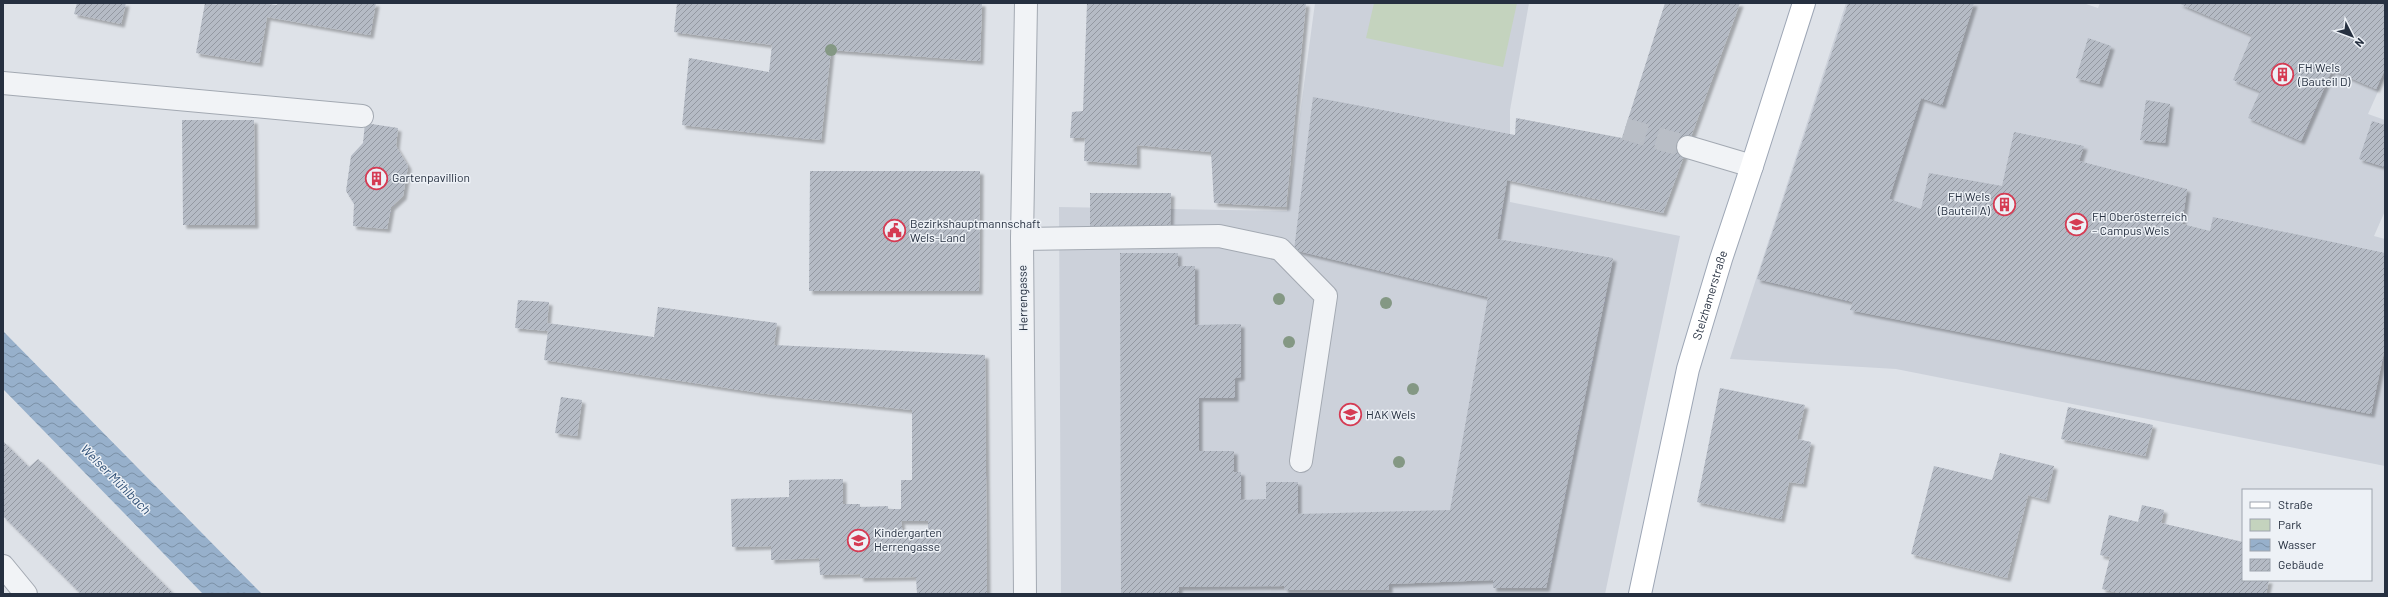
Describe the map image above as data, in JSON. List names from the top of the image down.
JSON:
{
  "streets": {
    "main road": ["Stelzhamerstraße"],
    "street": ["Herrengasse"]
  },
  "water": ["Welser Mühlbach"],
  "places": {
    "building": ["FH Wels (Bauteil D)", "Gartenpavillion", "FH Wels (Bauteil A)"],
    "school or university": ["FH Oberösterreich – Campus Wels", "HAK Wels", "Kindergarten Herrengasse"],
    "public building": ["Bezirkshauptmannschaft Wels-Land"]
  },
  "legend": [
    "Straße",
    "Park",
    "Wasser",
    "Gebäude"
  ],
  "north": "bottom right"
}
